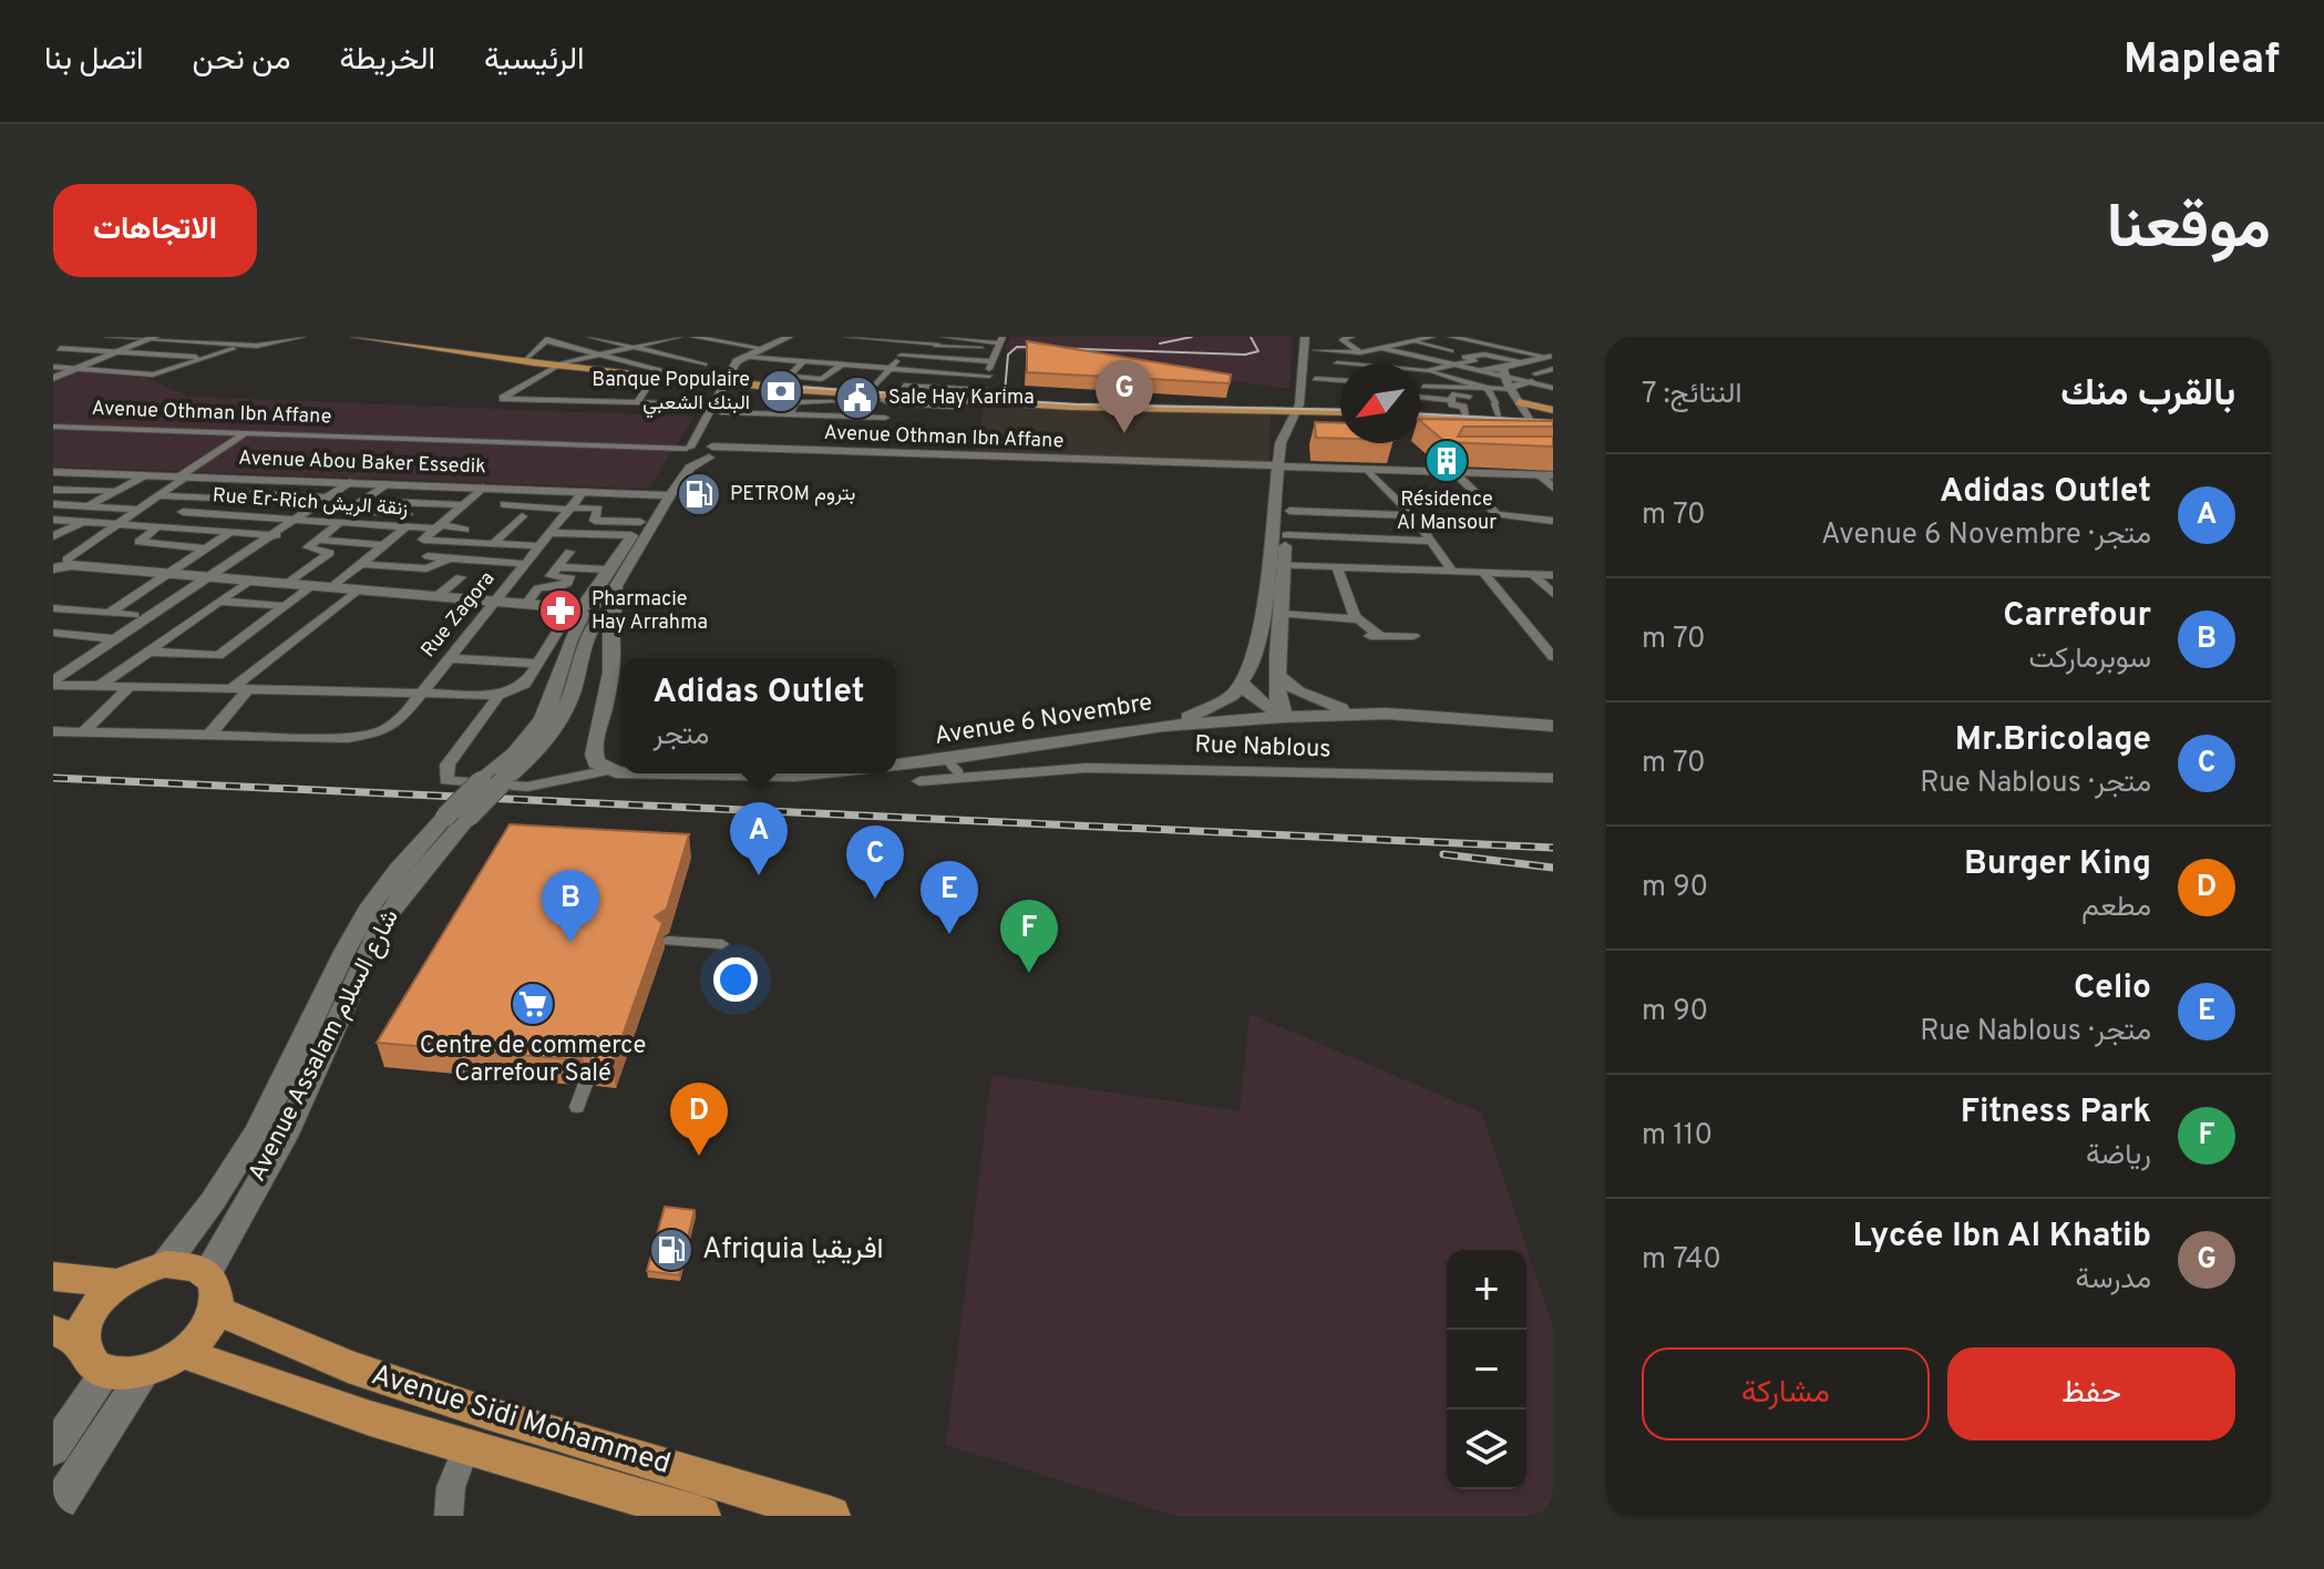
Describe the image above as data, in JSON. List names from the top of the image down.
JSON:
{
  "streets": {
    "main road": ["Avenue Sidi Mohammed"],
    "street": [
      "Avenue Othman Ibn Affane",
      "Avenue Abou Baker Essedik",
      "Rue Er-Rich زنقة الريش",
      "Rue Zagora",
      "Avenue 6 Novembre",
      "Rue Nablous",
      "Avenue Assalam شارع السلام"
    ]
  },
  "crossings": [
    ["Avenue Othman Ibn Affane", "Avenue Assalam شارع السلام"],
    ["Avenue Abou Baker Essedik", "Rue Zagora"],
    ["Avenue Abou Baker Essedik", "Avenue Assalam شارع السلام"],
    ["Avenue 6 Novembre", "Rue Nablous"],
    ["Avenue Assalam شارع السلام", "Avenue Sidi Mohammed"]
  ],
  "places": {
    "bank": ["Banque Populaire البنك الشعبي"],
    "public building": ["Sale Hay Karima"],
    "building": ["Résidence Al Mansour"],
    "fuel station": ["PETROM بتروم", "Afriquia افريقيا"],
    "pharmacy": ["Pharmacie Hay Arrahma"],
    "supermarket": ["Centre de commerce Carrefour Salé"]
  },
  "north": "bottom left",
  "page": {
    "header": "Mapleaf",
    "nav": [
      "الرئيسية",
      "الخريطة",
      "من نحن",
      "اتصل بنا"
    ],
    "title": "موقعنا",
    "buttons": [
      "الاتجاهات",
      ["حفظ", "مشاركة"]
    ],
    "heading": ["بالقرب منك", "النتائج: 7"],
    "pins": [
      "G",
      "A",
      "C",
      "E",
      "B",
      "F",
      "D"
    ],
    "list": [
      {
        "mark": "A",
        "name": "Adidas Outlet",
        "note": "متجر · Avenue 6 Novembre",
        "value": "70 m"
      },
      {
        "mark": "B",
        "name": "Carrefour",
        "note": "سوبرماركت",
        "value": "70 m"
      },
      {
        "mark": "C",
        "name": "Mr.Bricolage",
        "note": "متجر · Rue Nablous",
        "value": "70 m"
      },
      {
        "mark": "D",
        "name": "Burger King",
        "note": "مطعم",
        "value": "90 m"
      },
      {
        "mark": "E",
        "name": "Celio",
        "note": "متجر · Rue Nablous",
        "value": "90 m"
      },
      {
        "mark": "F",
        "name": "Fitness Park",
        "note": "رياضة",
        "value": "110 m"
      },
      {
        "mark": "G",
        "name": "Lycée Ibn Al Khatib",
        "note": "مدرسة",
        "value": "740 m"
      }
    ],
    "popup": ["Adidas Outlet", "متجر"],
    "map_buttons": ["+", "−"]
  }
}
